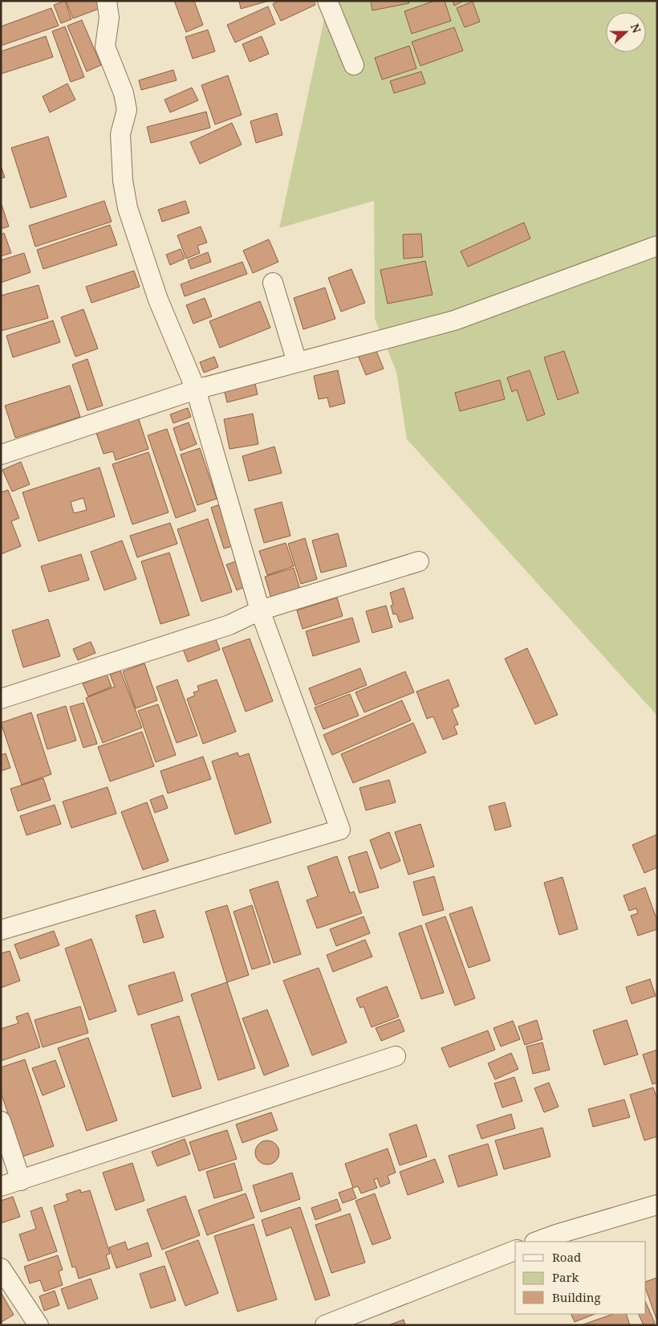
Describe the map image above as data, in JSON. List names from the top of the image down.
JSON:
{
  "legend": ["Road", "Park", "Building"],
  "north": "right"
}
